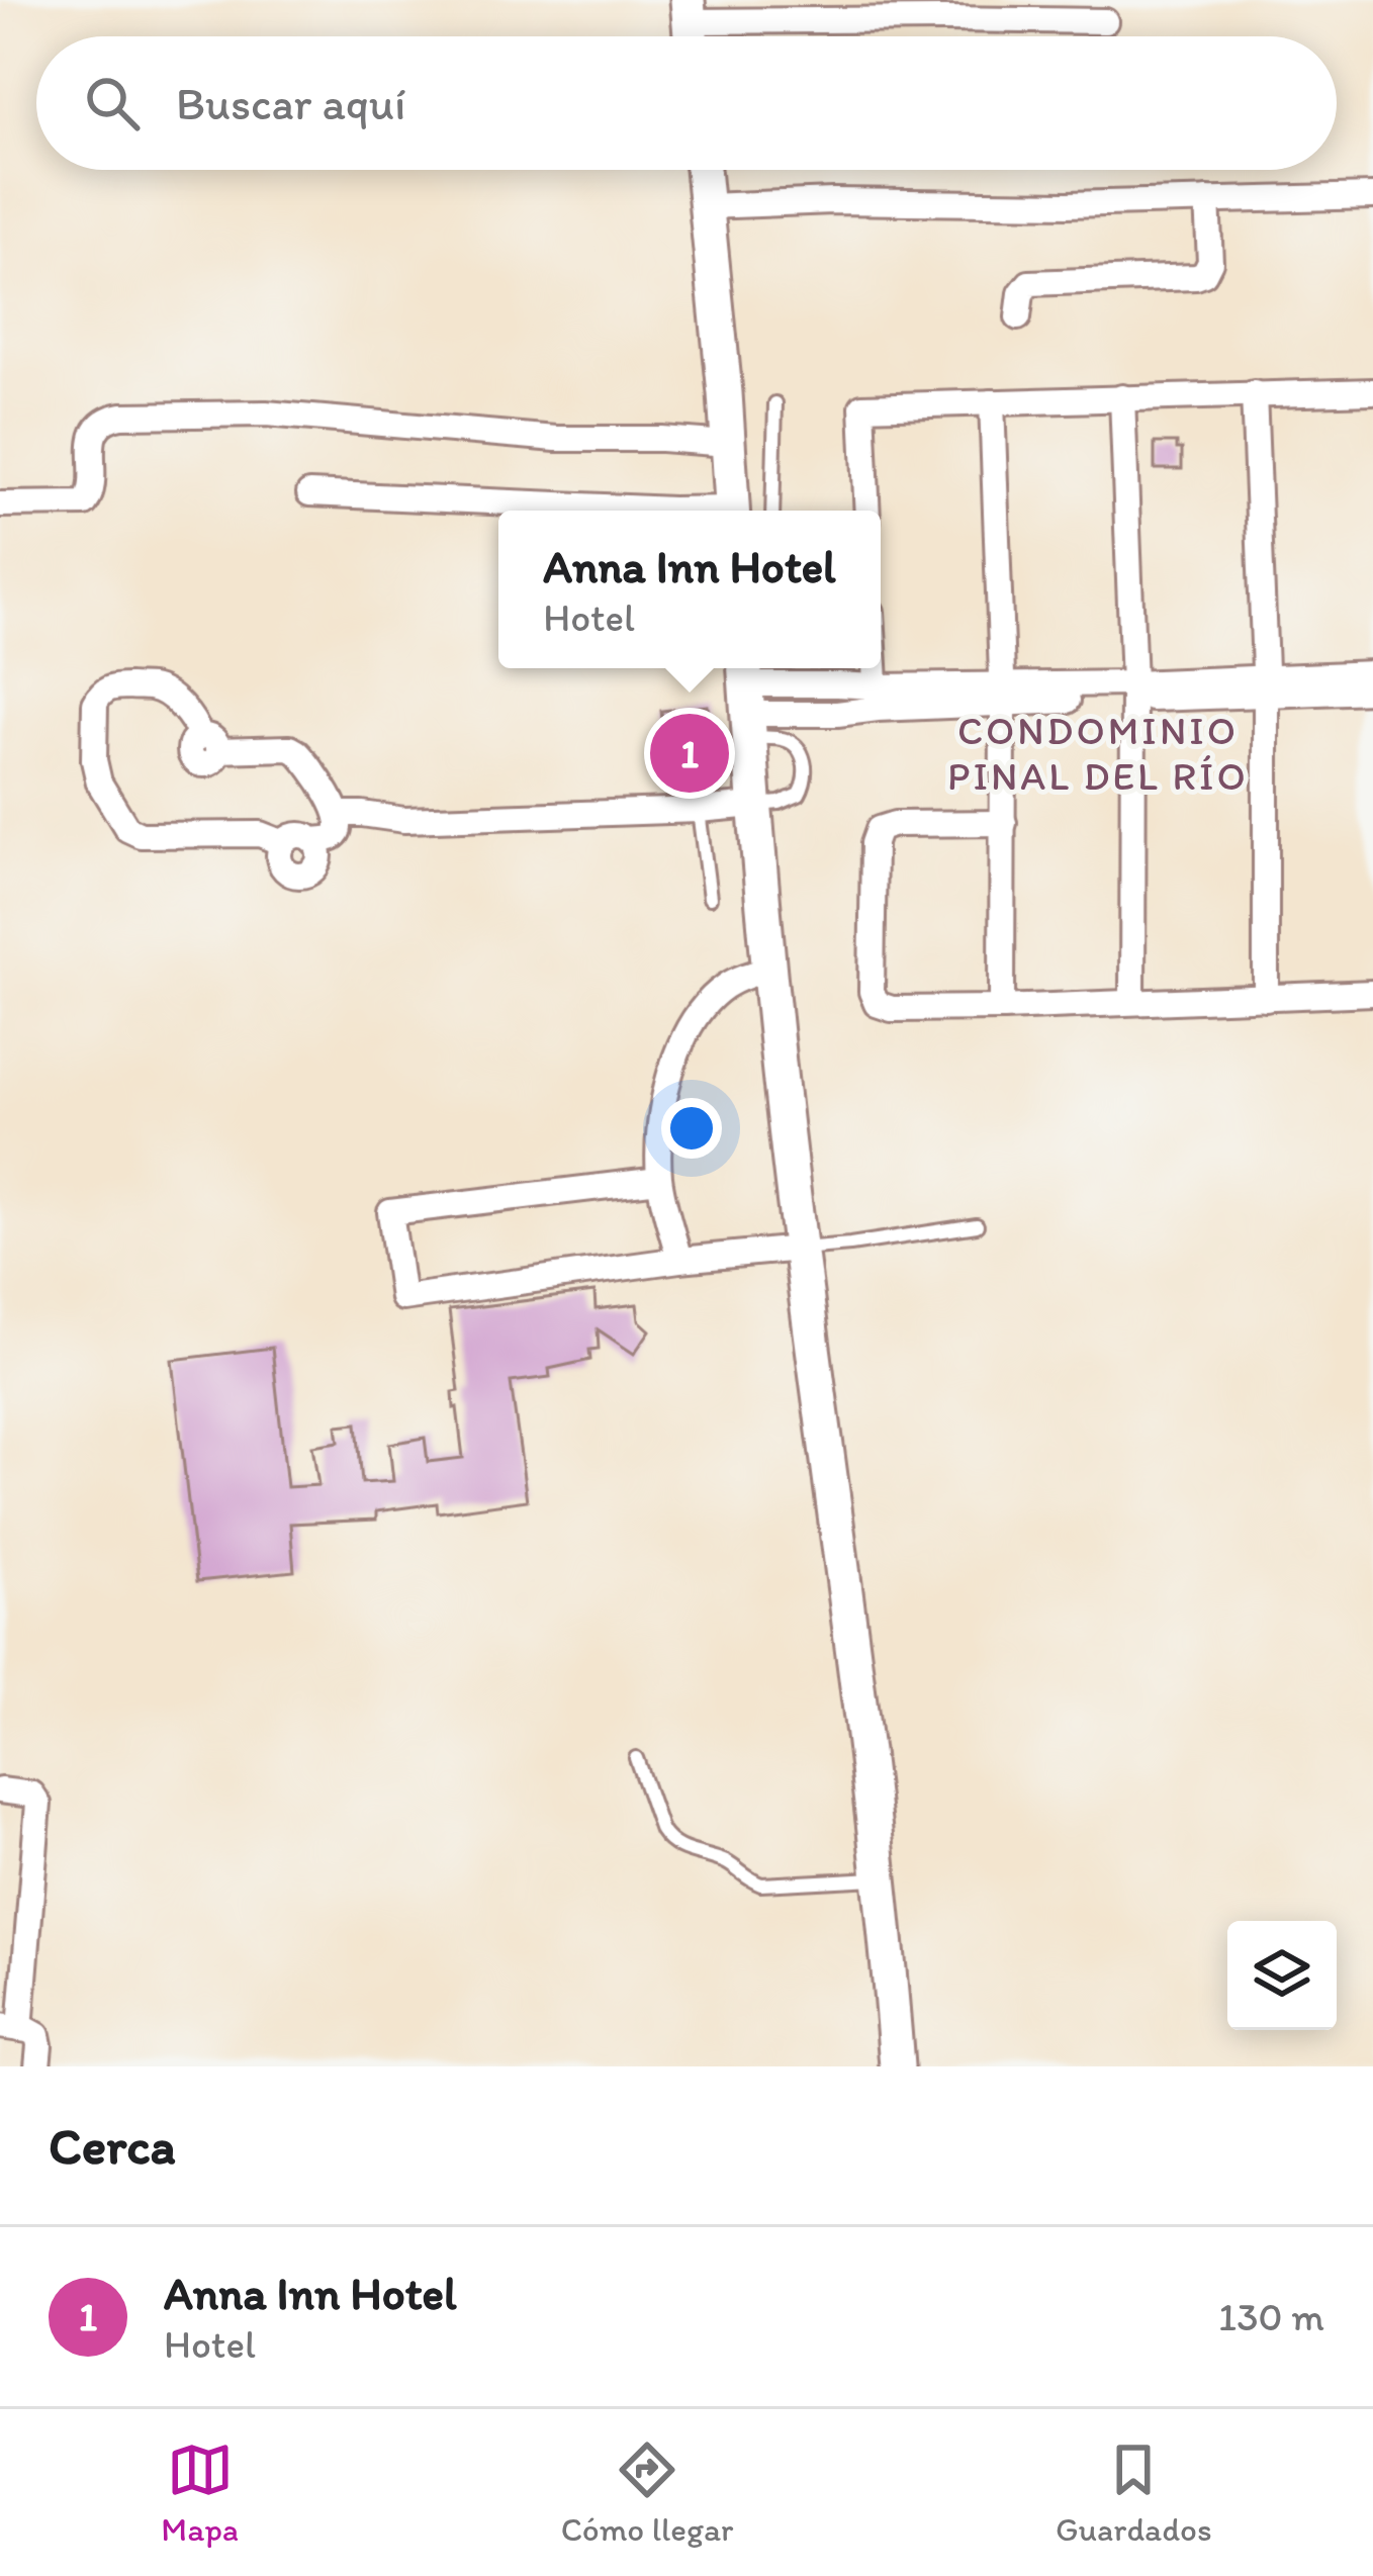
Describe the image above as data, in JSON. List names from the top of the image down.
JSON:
{
  "districts": ["CONDOMINIO PINAL DEL RÍO"],
  "page": {
    "search": "Buscar aquí",
    "popup": ["Anna Inn Hotel", "Hotel"],
    "pins": "1",
    "heading": "Cerca",
    "list": [
      {
        "mark": "1",
        "name": "Anna Inn Hotel",
        "note": "Hotel",
        "value": "130 m"
      }
    ],
    "nav": ["Mapa", "Cómo llegar", "Guardados"]
  }
}
